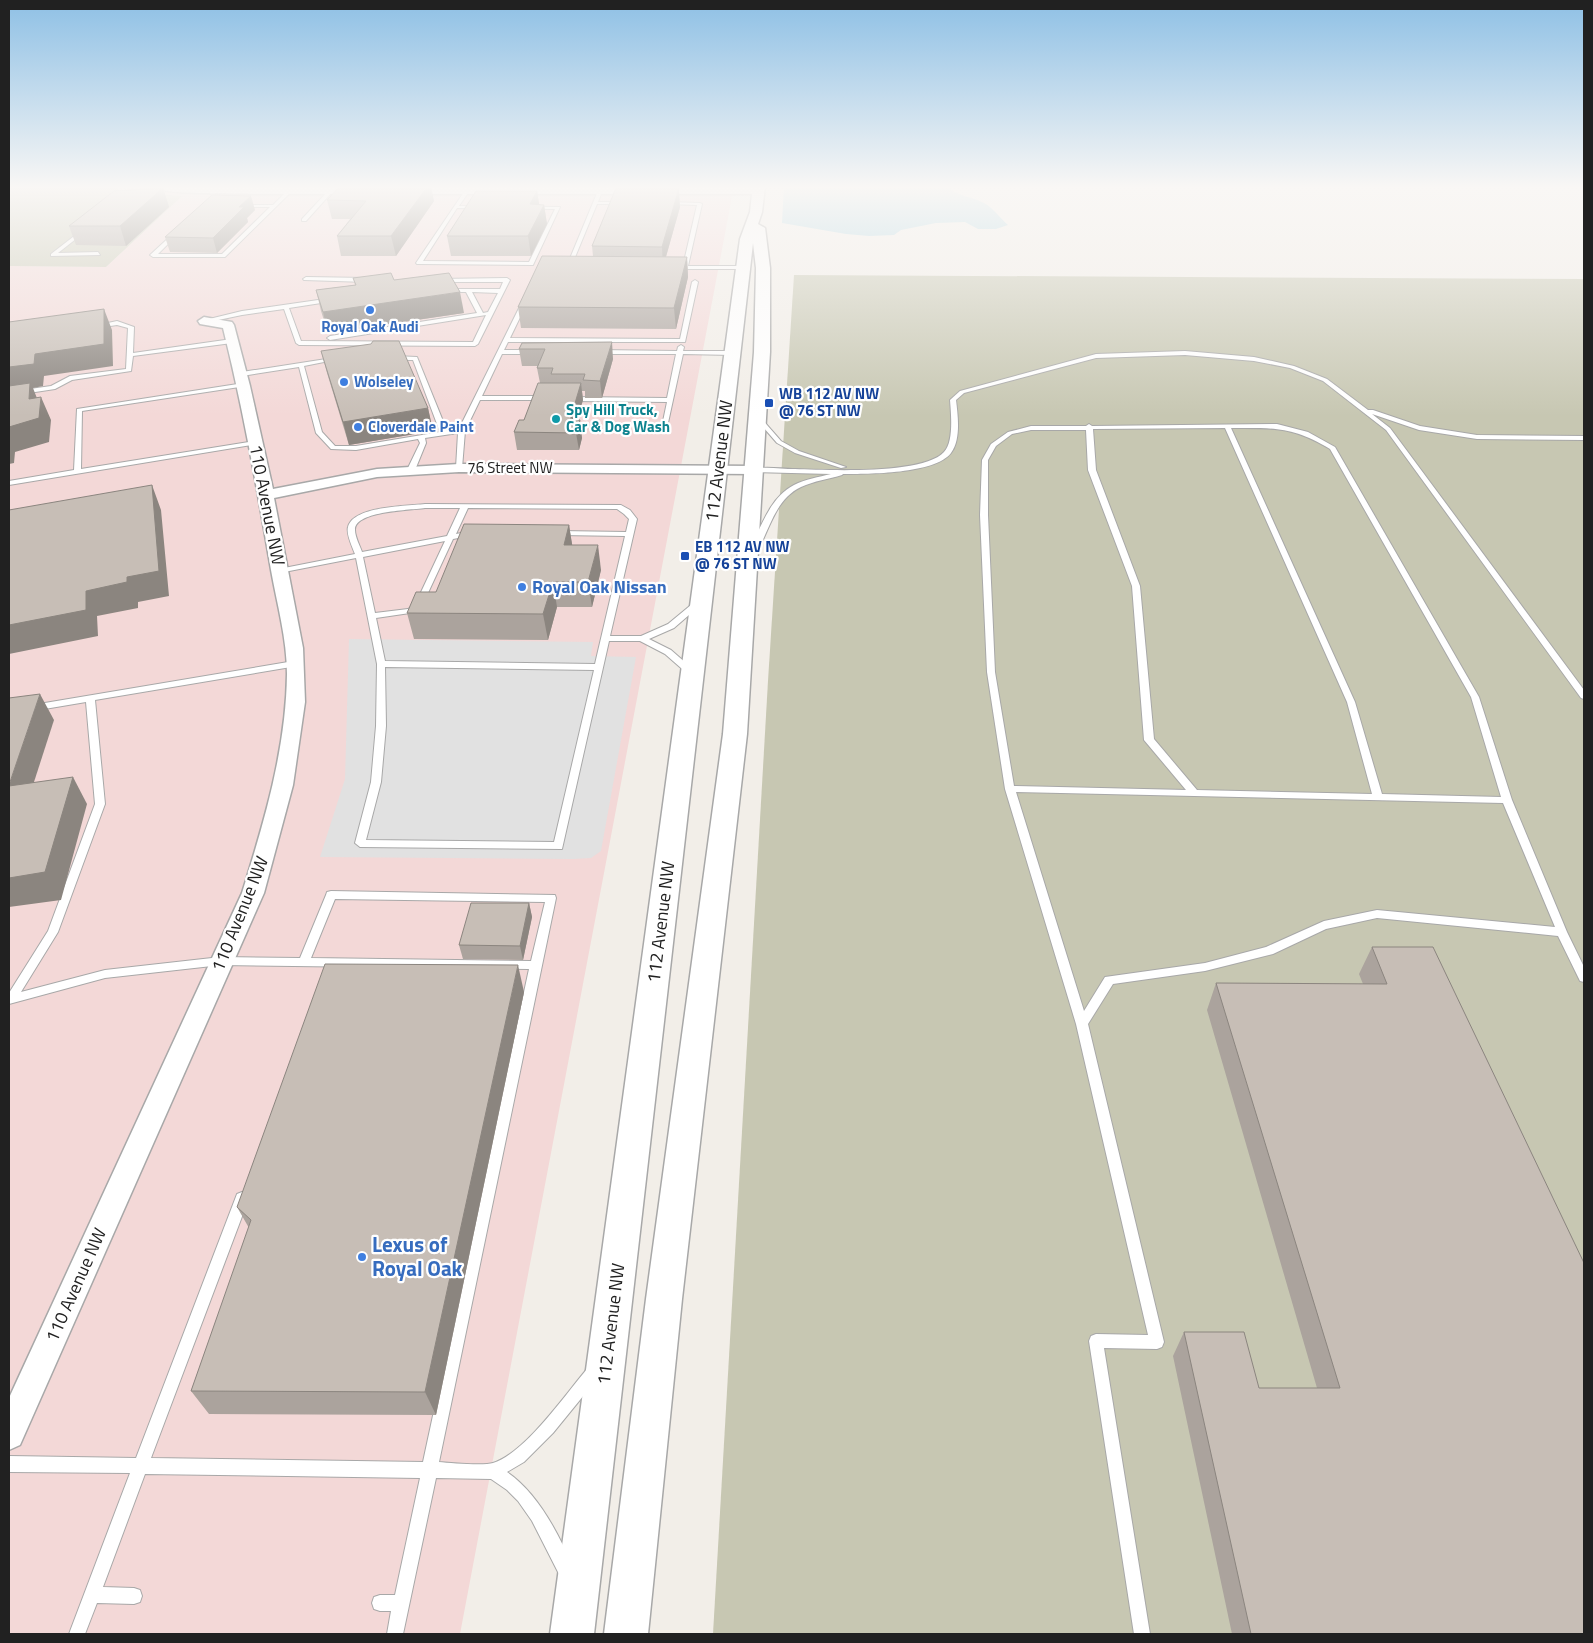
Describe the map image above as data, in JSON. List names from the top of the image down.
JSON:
{
  "streets": {
    "street": ["112 Avenue NW", "76 Street NW", "110 Avenue NW"]
  },
  "crossings": [
    ["112 Avenue NW", "76 Street NW"],
    ["76 Street NW", "110 Avenue NW"]
  ],
  "places": {
    "other": [
      "Royal Oak Audi",
      "Wolseley",
      "Spy Hill Truck, Car & Dog Wash",
      "Cloverdale Paint",
      "Royal Oak Nissan",
      "Lexus of Royal Oak"
    ],
    "transit": ["WB 112 AV NW @ 76 ST NW", "EB 112 AV NW @ 76 ST NW"]
  }
}
